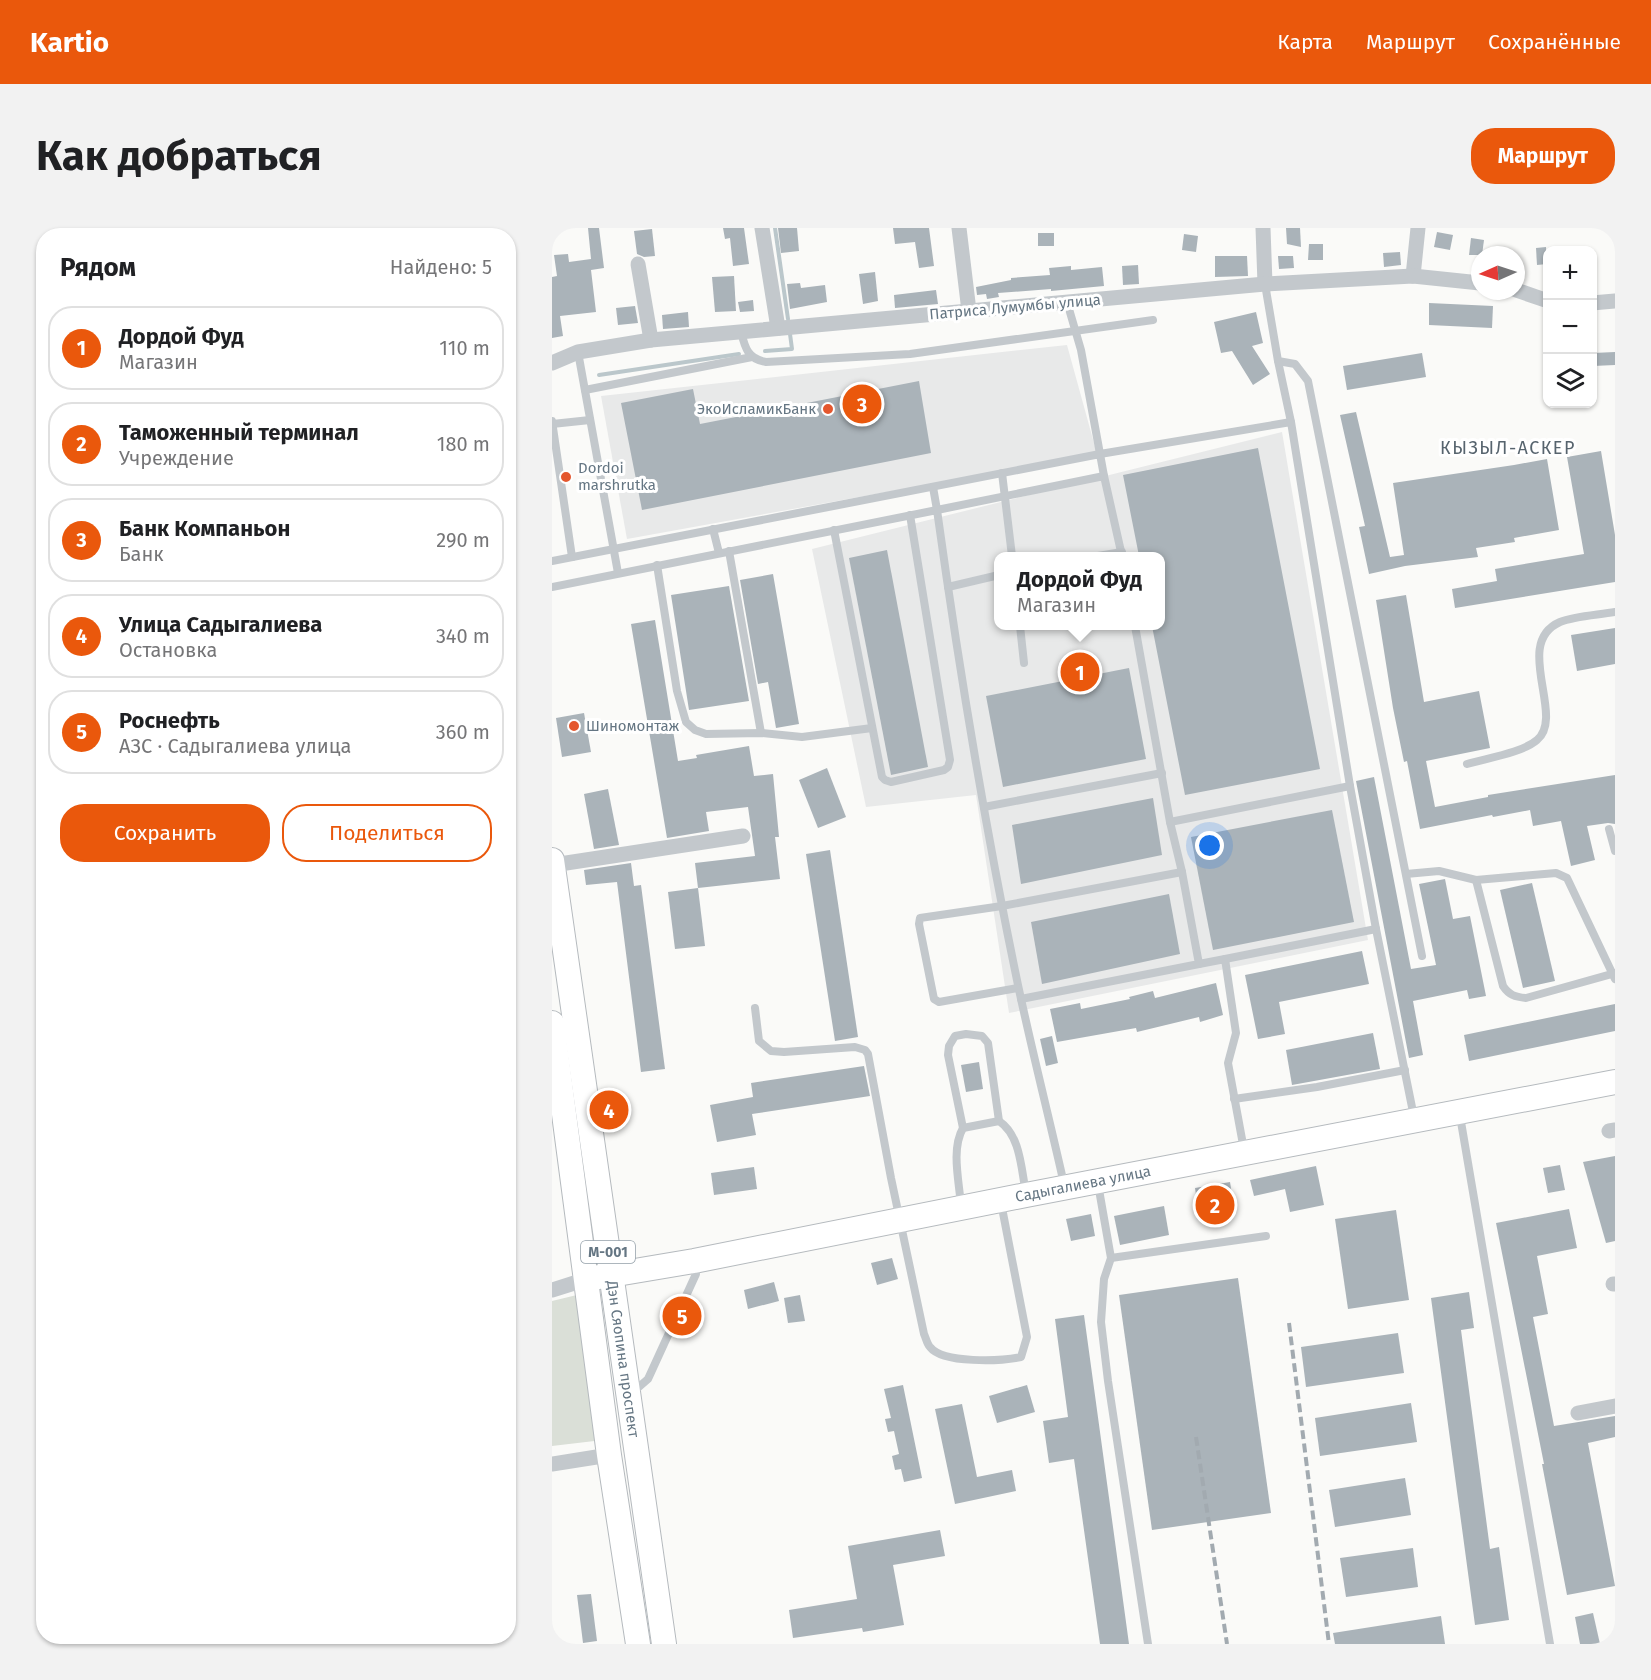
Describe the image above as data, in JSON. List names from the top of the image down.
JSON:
{
  "streets": {
    "main road": ["Садыгалиева улица", "M-001", "Дэн Сяопина проспект"],
    "street": ["Патриса Лумумбы улица"]
  },
  "crossings": [
    ["Садыгалиева улица", "Дэн Сяопина проспект"]
  ],
  "districts": ["КЫЗЫЛ-АСКЕР"],
  "places": ["ЭкоИсламикБанк", "Dordoi marshrutka", "Шиномонтаж"],
  "north": "left",
  "page": {
    "header": "Kartio",
    "nav": ["Карта", "Маршрут", "Сохранённые"],
    "buttons": [
      "Маршрут",
      ["Сохранить", "Поделиться"]
    ],
    "title": "Как добраться",
    "heading": ["Рядом", "Найдено: 5"],
    "map_buttons": ["+", "−"],
    "list": [
      {
        "mark": "1",
        "name": "Дордой Фуд",
        "note": "Магазин",
        "value": "110 m"
      },
      {
        "mark": "2",
        "name": "Таможенный терминал",
        "note": "Учреждение",
        "value": "180 m"
      },
      {
        "mark": "3",
        "name": "Банк Компаньон",
        "note": "Банк",
        "value": "290 m"
      },
      {
        "mark": "4",
        "name": "Улица Садыгалиева",
        "note": "Остановка",
        "value": "340 m"
      },
      {
        "mark": "5",
        "name": "Роснефть",
        "note": "АЗС · Садыгалиева улица",
        "value": "360 m"
      }
    ],
    "pins": [
      "3",
      "1",
      "4",
      "2",
      "5"
    ],
    "popup": ["Дордой Фуд", "Магазин"]
  }
}
